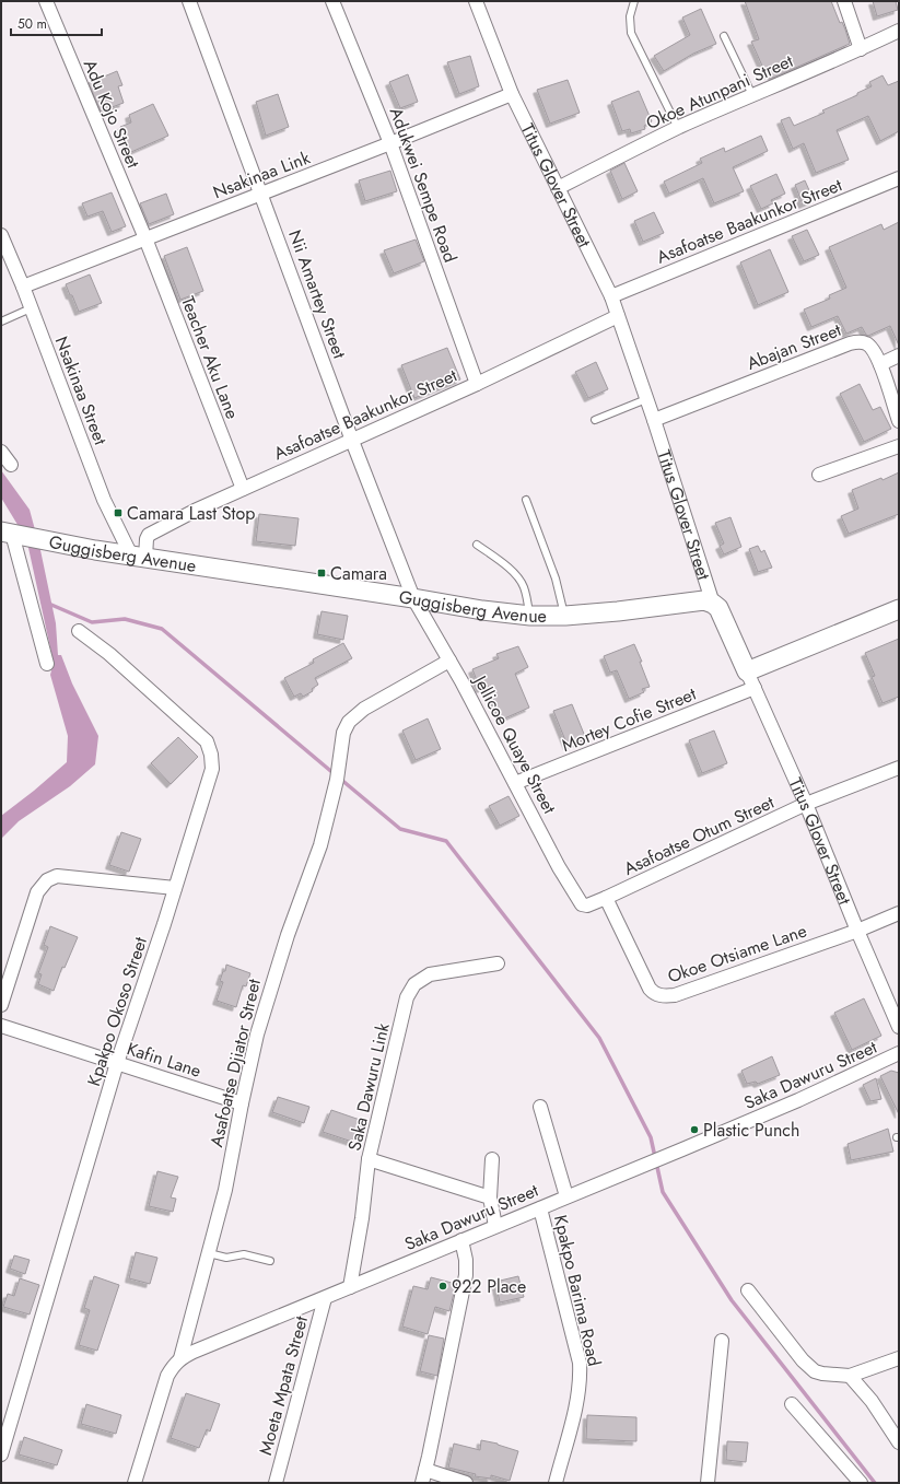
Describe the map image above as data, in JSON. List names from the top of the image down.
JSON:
{
  "streets": {
    "main road": ["Titus Glover Street", "Guggisberg Avenue"],
    "street": [
      "Okoe Atunpani Street",
      "Adu Kojo Street",
      "Nsakinaa Link",
      "Adukwei Sempe Road",
      "Asafoatse Baakunkor Street",
      "Nii Amartey Street",
      "Abajan Street",
      "Teacher Aku Lane",
      "Nsakinaa Street",
      "Mortey Cofie Street",
      "Jellicoe Quaye Street",
      "Asafoatse Otum Street",
      "Okoe Otsiame Lane",
      "Kpakpo Okoso Street",
      "Kafin Lane",
      "Asafoatse Djiator Street",
      "Saka Dawuru Street",
      "Saka Dawuru Link",
      "Kpakpo Barima Road",
      "Moeta Mpata Street"
    ]
  },
  "crossings": [
    ["Okoe Atunpani Street", "Titus Glover Street"],
    ["Adu Kojo Street", "Nsakinaa Link"],
    ["Adu Kojo Street", "Teacher Aku Lane"],
    ["Nsakinaa Link", "Adukwei Sempe Road"],
    ["Nsakinaa Link", "Titus Glover Street"],
    ["Nsakinaa Link", "Nii Amartey Street"],
    ["Nsakinaa Link", "Teacher Aku Lane"],
    ["Nsakinaa Link", "Nsakinaa Street"],
    ["Adukwei Sempe Road", "Asafoatse Baakunkor Street"],
    ["Titus Glover Street", "Asafoatse Baakunkor Street"],
    ["Titus Glover Street", "Abajan Street"],
    ["Titus Glover Street", "Guggisberg Avenue"],
    ["Titus Glover Street", "Mortey Cofie Street"],
    ["Titus Glover Street", "Asafoatse Otum Street"],
    ["Titus Glover Street", "Okoe Otsiame Lane"],
    ["Asafoatse Baakunkor Street", "Nii Amartey Street"],
    ["Asafoatse Baakunkor Street", "Teacher Aku Lane"],
    ["Asafoatse Baakunkor Street", "Nsakinaa Street"],
    ["Asafoatse Baakunkor Street", "Guggisberg Avenue"],
    ["Nii Amartey Street", "Guggisberg Avenue"],
    ["Nii Amartey Street", "Jellicoe Quaye Street"],
    ["Nsakinaa Street", "Guggisberg Avenue"],
    ["Guggisberg Avenue", "Jellicoe Quaye Street"],
    ["Mortey Cofie Street", "Jellicoe Quaye Street"],
    ["Jellicoe Quaye Street", "Asafoatse Otum Street"],
    ["Jellicoe Quaye Street", "Asafoatse Djiator Street"],
    ["Asafoatse Otum Street", "Okoe Otsiame Lane"],
    ["Kpakpo Okoso Street", "Kafin Lane"],
    ["Kafin Lane", "Asafoatse Djiator Street"],
    ["Asafoatse Djiator Street", "Saka Dawuru Street"],
    ["Saka Dawuru Street", "Saka Dawuru Link"],
    ["Saka Dawuru Street", "Kpakpo Barima Road"],
    ["Saka Dawuru Street", "Moeta Mpata Street"]
  ],
  "places": {
    "transit": ["Camara Last Stop", "Camara"],
    "other": ["Plastic Punch", "922 Place"]
  },
  "scale_bar": "50 m"
}
